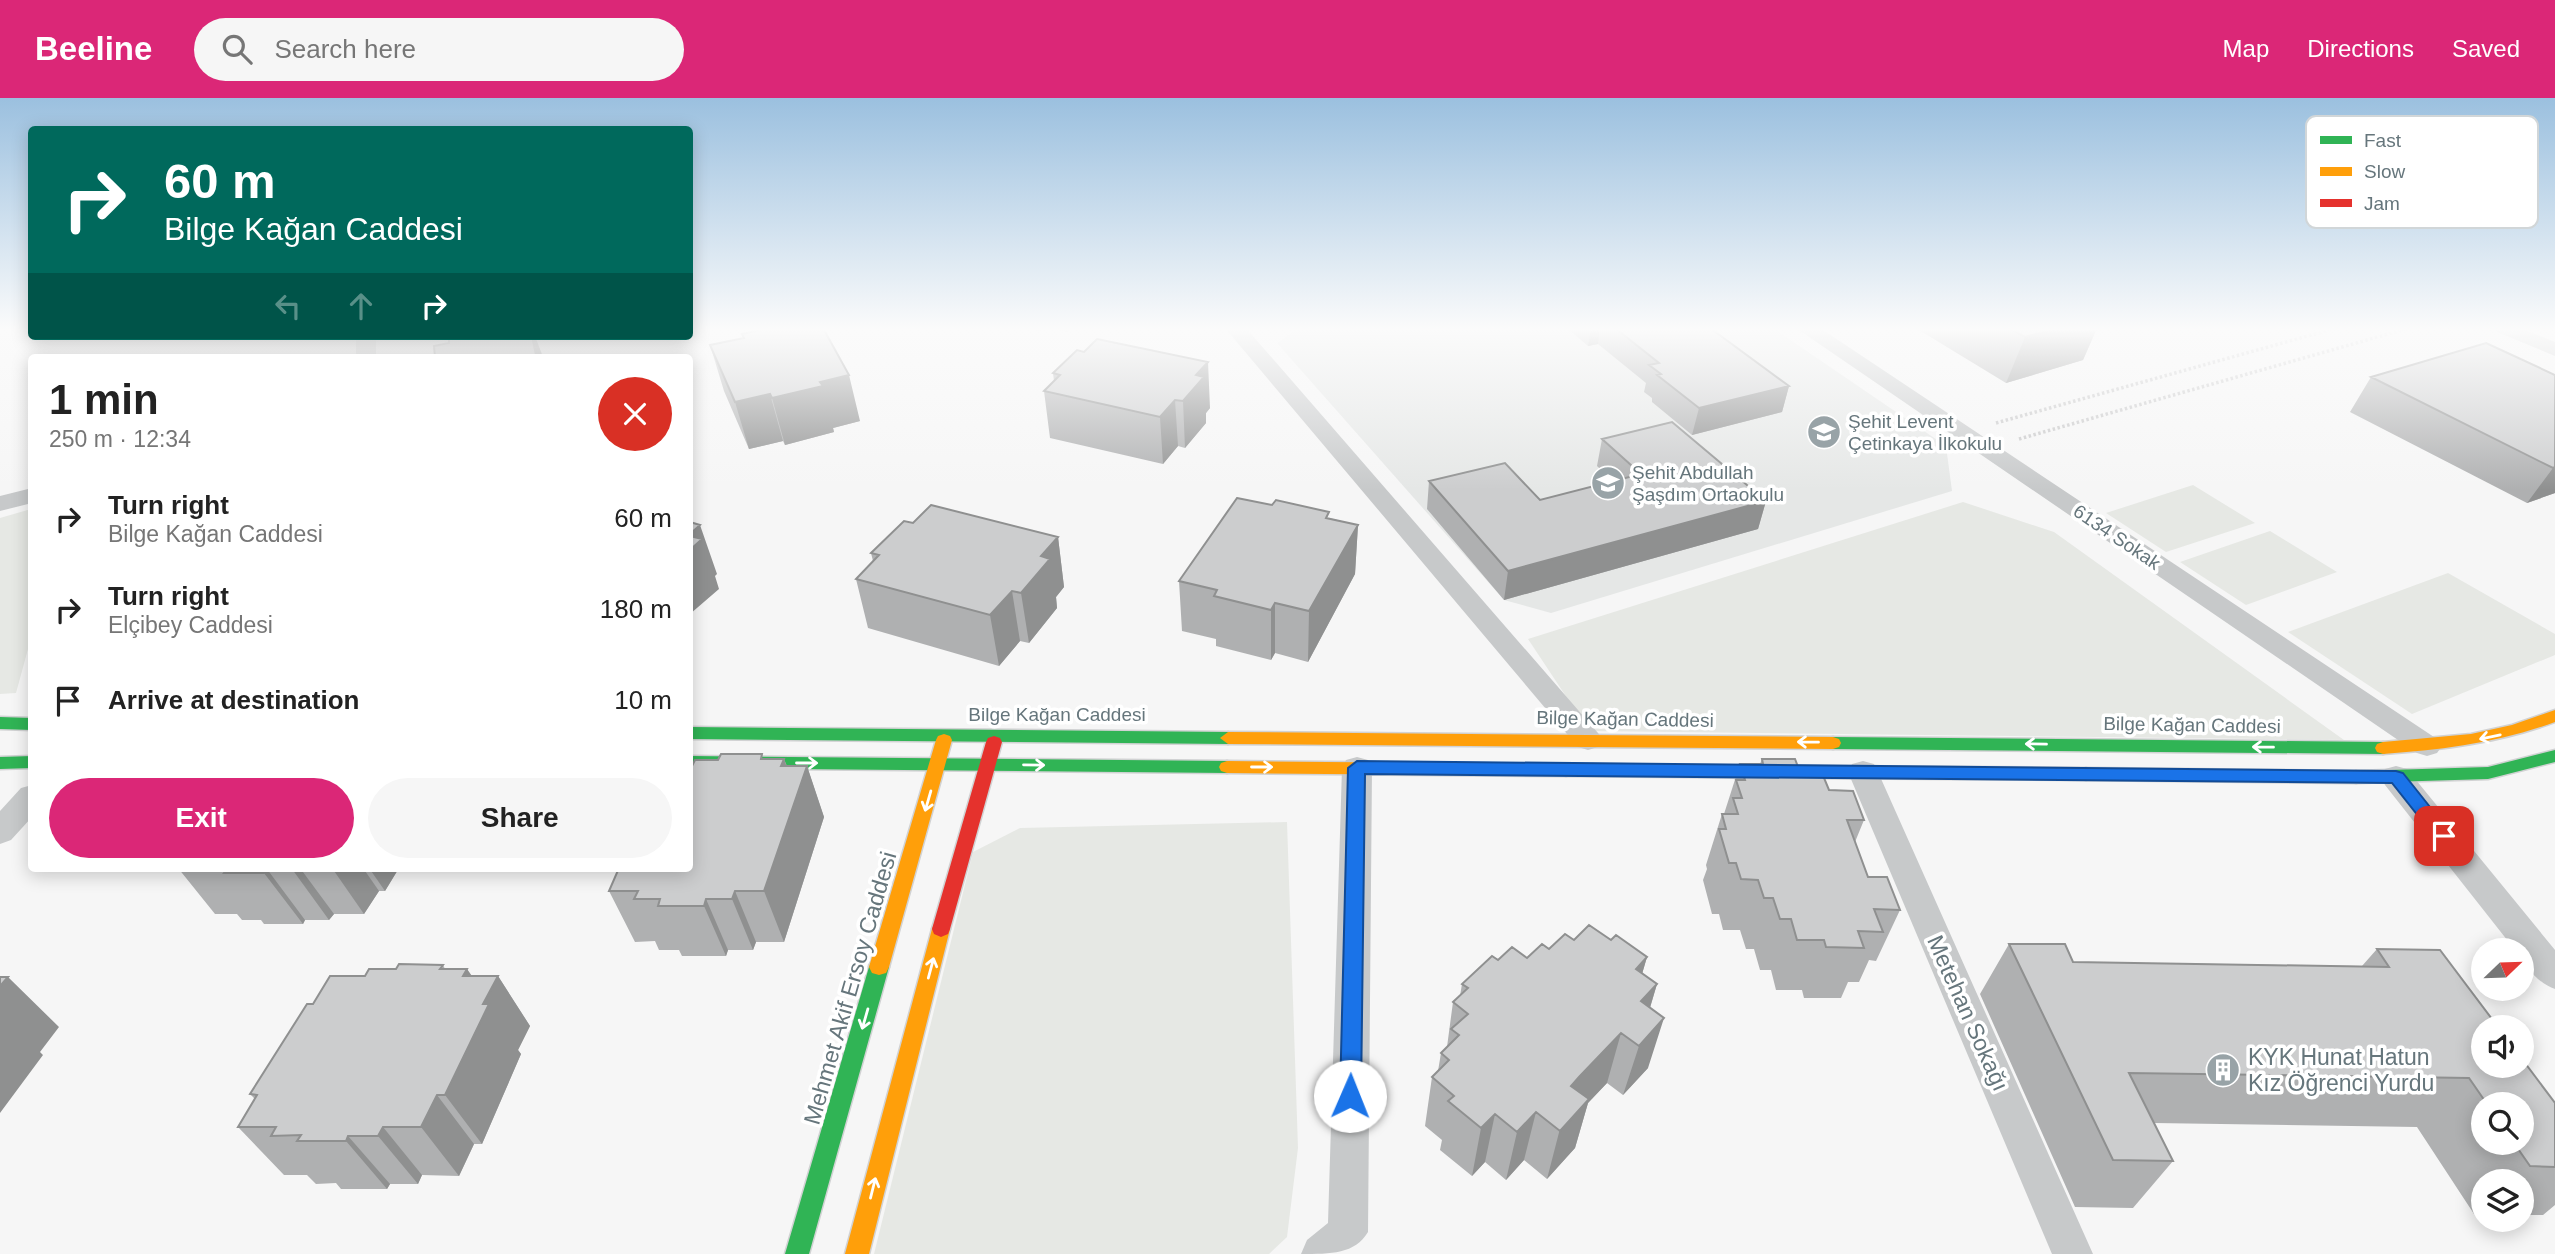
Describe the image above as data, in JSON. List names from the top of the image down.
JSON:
{
  "streets": {
    "street": [
      "6134 Sokak",
      "Bilge Kağan Caddesi",
      "Mehmet Akif Ersoy Caddesi",
      "Metehan Sokağı"
    ]
  },
  "crossings": [
    ["6134 Sokak", "Bilge Kağan Caddesi"],
    ["Bilge Kağan Caddesi", "Mehmet Akif Ersoy Caddesi"]
  ],
  "places": {
    "school or university": ["Şehit Levent Çetinkaya İlkokulu", "Şehit Abdullah Şaşdım Ortaokulu"],
    "building": ["KYK Hunat Hatun Kız Öğrenci Yurdu"]
  },
  "legend": ["Fast", "Slow", "Jam"],
  "north": "top right",
  "page": {
    "header": "Beeline",
    "search": "Search here",
    "nav": ["Map", "Directions", "Saved"],
    "turn": ["60 m", "Bilge Kağan Caddesi"],
    "heading": ["1 min", "250 m · 12:34"],
    "list": [
      {
        "name": "Turn right",
        "note": "Bilge Kağan Caddesi",
        "value": "60 m"
      },
      {
        "name": "Turn right",
        "note": "Elçibey Caddesi",
        "value": "180 m"
      },
      {
        "name": "Arrive at destination",
        "value": "10 m"
      }
    ],
    "buttons": ["Exit", "Share"]
  }
}
